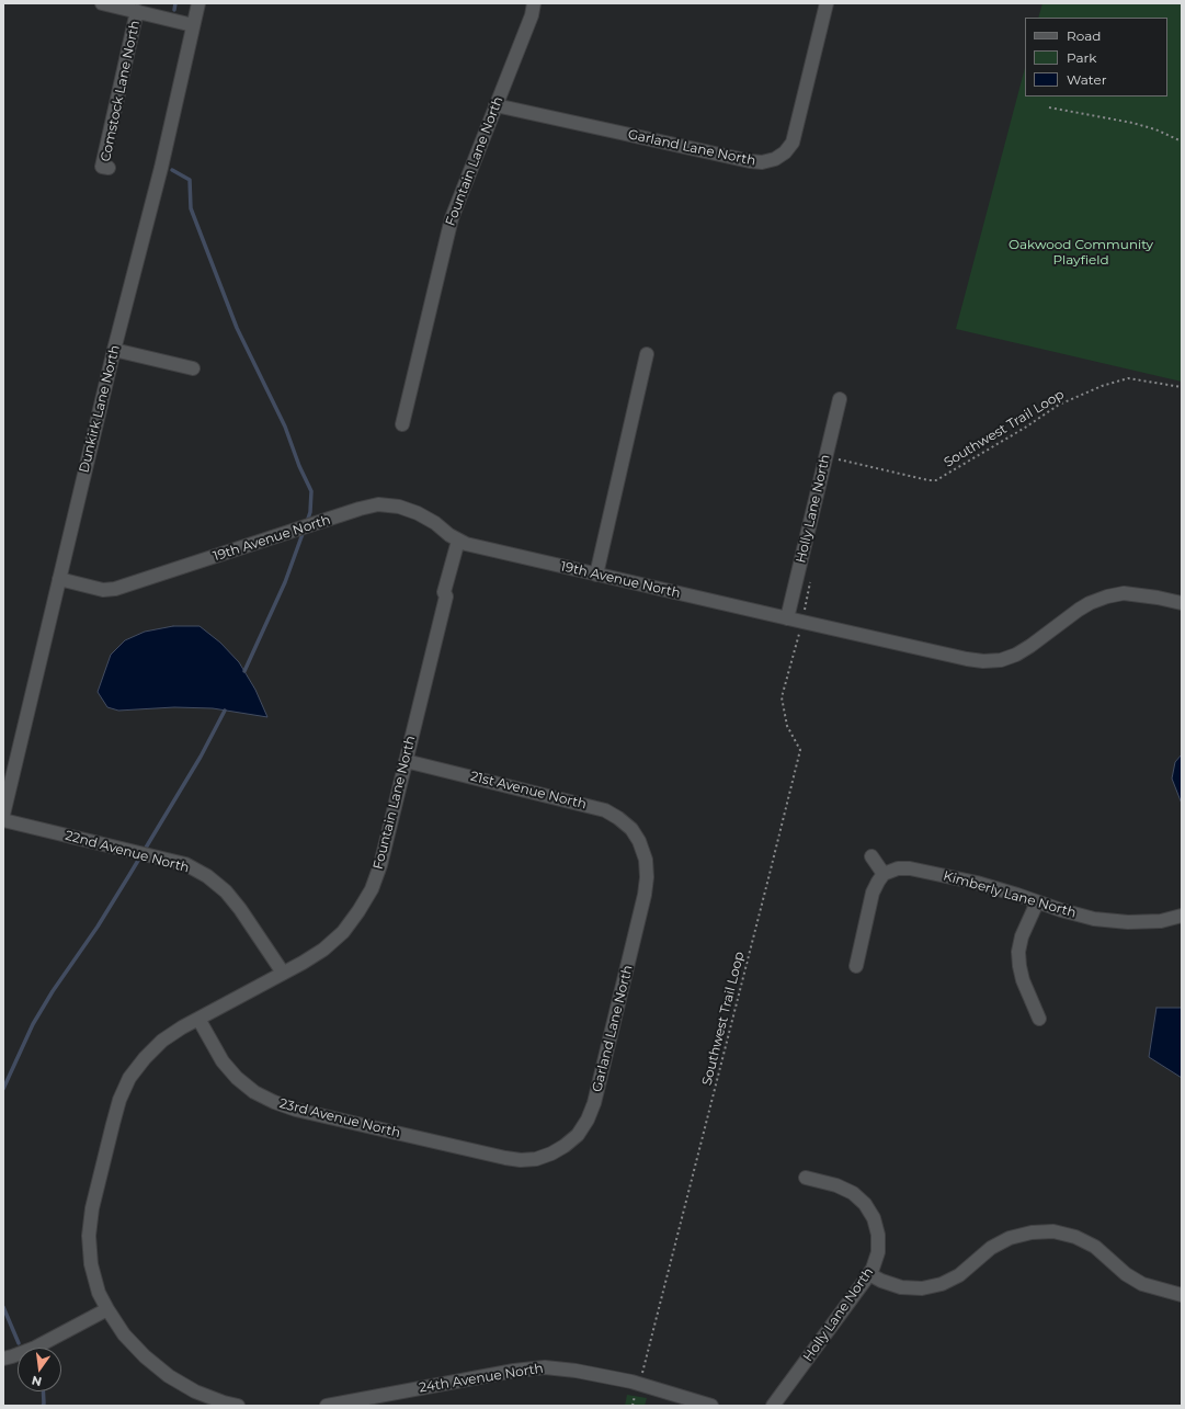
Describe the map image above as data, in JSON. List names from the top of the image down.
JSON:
{
  "streets": {
    "street": [
      "Comstock Lane North",
      "Garland Lane North",
      "Fountain Lane North",
      "Dunkirk Lane North",
      "Holly Lane North",
      "19th Avenue North",
      "21st Avenue North",
      "22nd Avenue North",
      "Kimberly Lane North",
      "23rd Avenue North",
      "24th Avenue North"
    ],
    "path": ["Southwest Trail Loop"]
  },
  "crossings": [
    ["Garland Lane North", "Fountain Lane North"],
    ["Garland Lane North", "21st Avenue North"],
    ["Garland Lane North", "23rd Avenue North"],
    ["Fountain Lane North", "19th Avenue North"],
    ["Fountain Lane North", "21st Avenue North"],
    ["Fountain Lane North", "22nd Avenue North"],
    ["Fountain Lane North", "23rd Avenue North"],
    ["Dunkirk Lane North", "19th Avenue North"],
    ["Southwest Trail Loop", "24th Avenue North"],
    ["Holly Lane North", "19th Avenue North"]
  ],
  "parks": ["Oakwood Community Playfield"],
  "legend": ["Road", "Park", "Water"],
  "north": "bottom"
}
